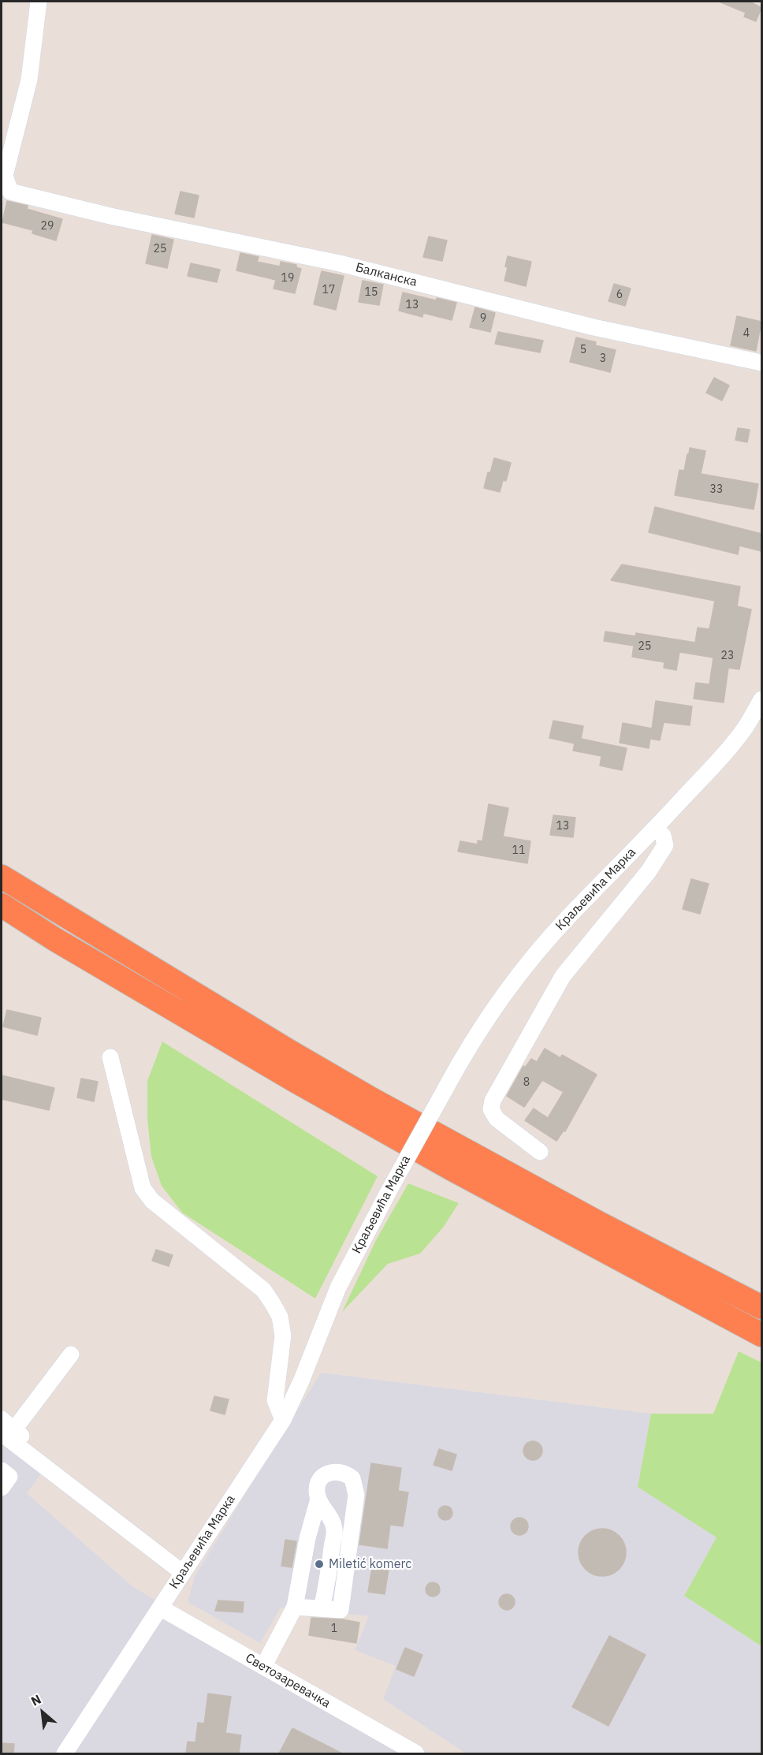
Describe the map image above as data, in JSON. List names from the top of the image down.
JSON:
{
  "streets": {
    "street": ["Балканска", "Краљевића Марка", "Светозаревачка"]
  },
  "crossings": [
    ["Краљевића Марка", "Светозаревачка"]
  ],
  "places": ["Miletić komerc"],
  "house_numbers": [
    "29",
    "25",
    "19",
    "17",
    "15",
    "6",
    "13",
    "9",
    "4",
    "5",
    "3",
    "33",
    "25",
    "23",
    "13",
    "11",
    "8",
    "1"
  ],
  "north": "top left"
}
